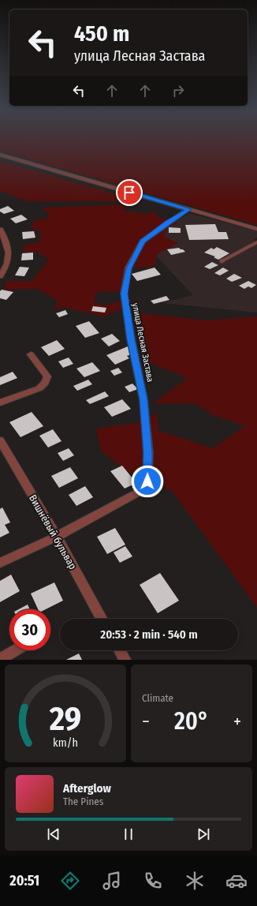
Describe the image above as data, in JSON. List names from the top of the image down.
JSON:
{
  "streets": {
    "street": ["улица Лесная Застава", "Вишнёвый бульвар"]
  },
  "crossings": [
    ["улица Лесная Застава", "Вишнёвый бульвар"]
  ],
  "page": {
    "turn": ["450 m", "улица Лесная Застава"],
    "limit": "30",
    "trip": "20:53 · 2 min · 540 m",
    "tile": "Climate",
    "heat": ["−", "20°", "+"],
    "song": ["Afterglow", "The Pines"],
    "tabs": "20:51",
    "gauge": ["29", "km/h"]
  }
}
